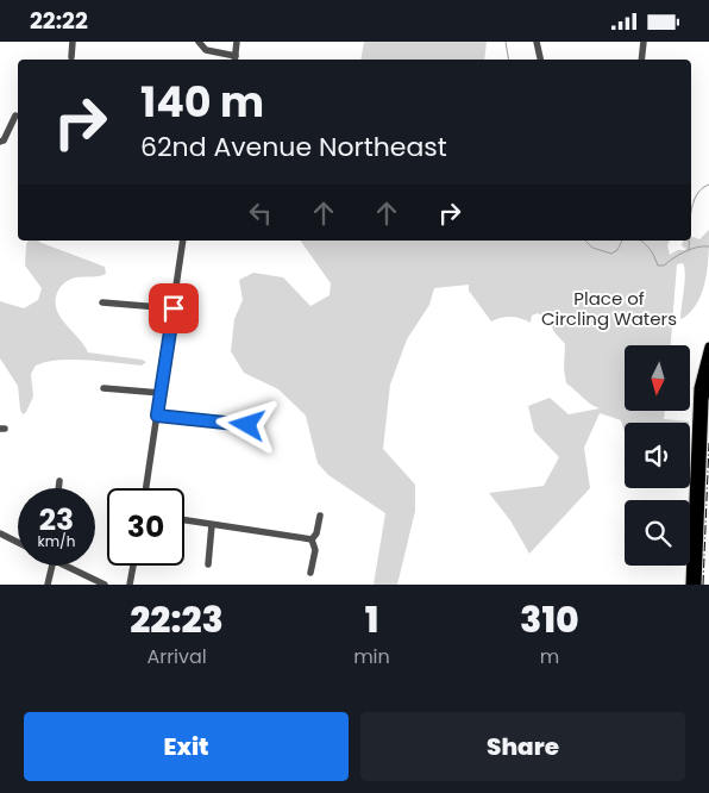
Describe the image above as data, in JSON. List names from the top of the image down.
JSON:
{
  "parks": ["Place of Circling Waters"],
  "north": "bottom",
  "page": {
    "status": "22:22",
    "turn": ["140 m", "62nd Avenue Northeast"],
    "speed": "23 km/h",
    "limit": "30",
    "eta": [
      "22:23",
      "Arrival",
      "1",
      "min",
      "310",
      "m"
    ],
    "buttons": ["Exit", "Share"]
  }
}
